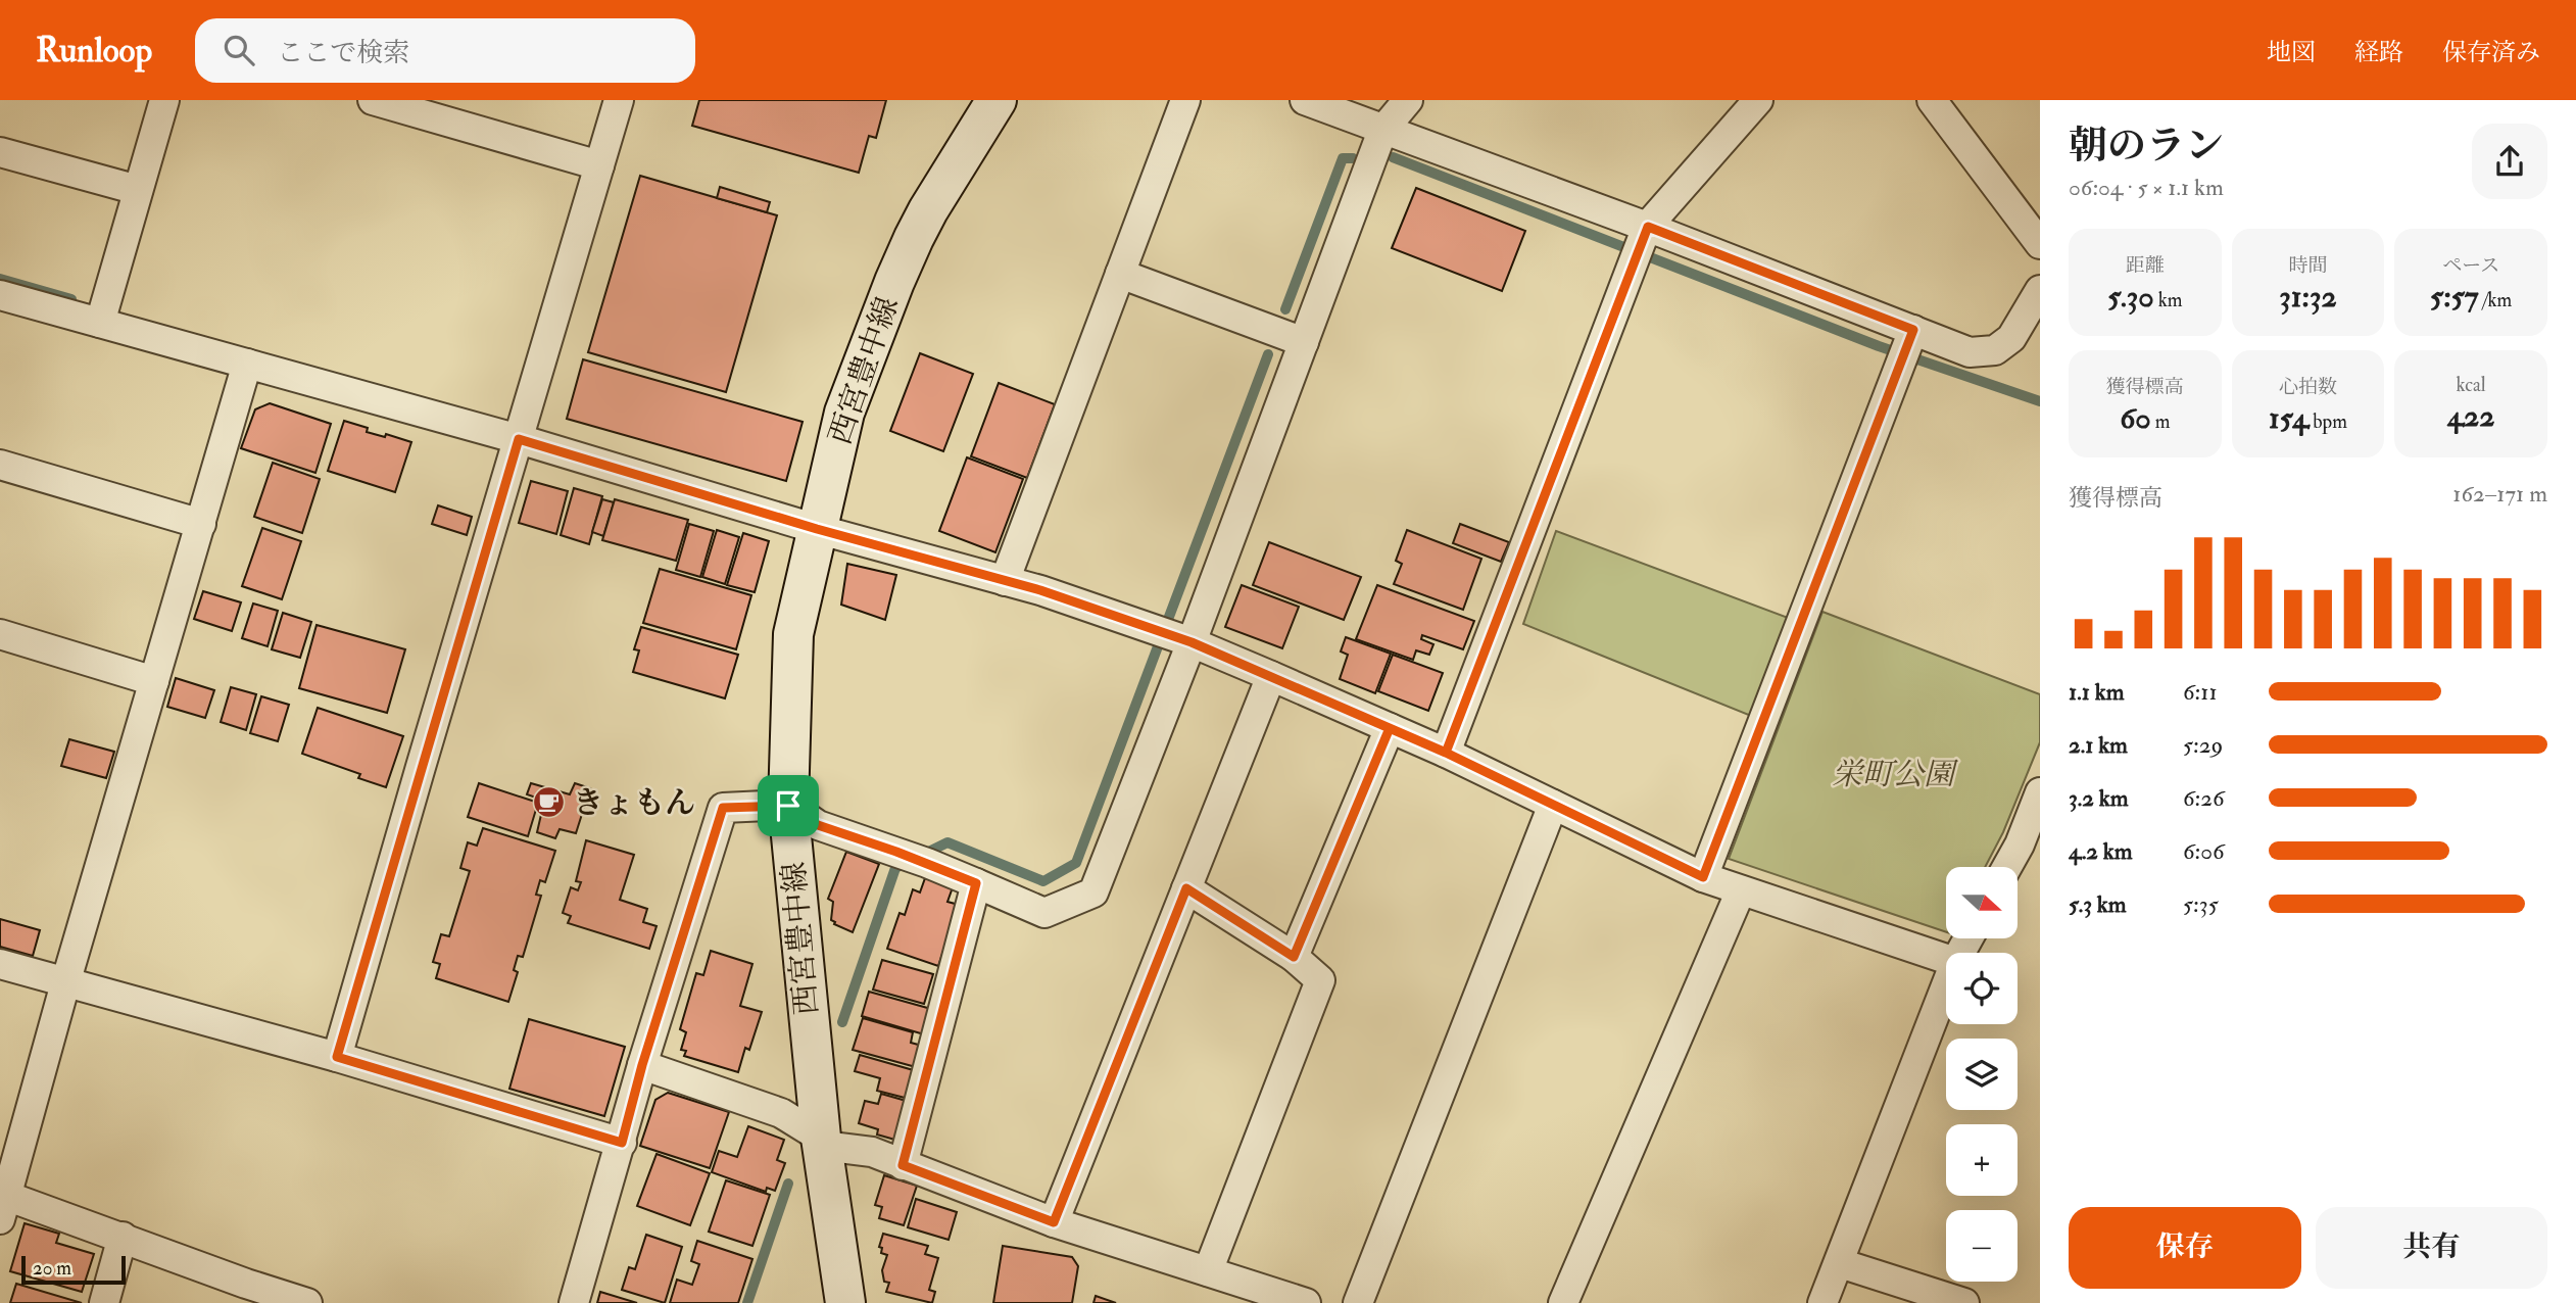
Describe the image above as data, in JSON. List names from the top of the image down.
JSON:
{
  "streets": {
    "main road": ["西宮豊中線"]
  },
  "parks": ["栄町公園"],
  "places": {
    "cafe": ["きょもん"]
  },
  "scale_bar": "20 m",
  "north": "right",
  "page": {
    "header": "Runloop",
    "search": "ここで検索",
    "nav": ["地図", "経路", "保存済み"],
    "heading": ["朝のラン", "06:04 · 5 × 1.1 km"],
    "stats": [
      ["距離", "5.30 km"],
      ["時間", "31:32"],
      ["ペース", "5:57 /km"],
      ["獲得標高", "60 m"],
      ["心拍数", "154 bpm"],
      ["kcal", "422"]
    ],
    "chart": ["獲得標高", "162–171 m"],
    "list": [
      {
        "name": "1.1 km",
        "note": "6:11"
      },
      {
        "name": "2.1 km",
        "note": "5:29"
      },
      {
        "name": "3.2 km",
        "note": "6:26"
      },
      {
        "name": "4.2 km",
        "note": "6:06"
      },
      {
        "name": "5.3 km",
        "note": "5:35"
      }
    ],
    "map_buttons": ["+", "−"],
    "buttons": ["保存", "共有"],
    "scale": "20 m"
  }
}
